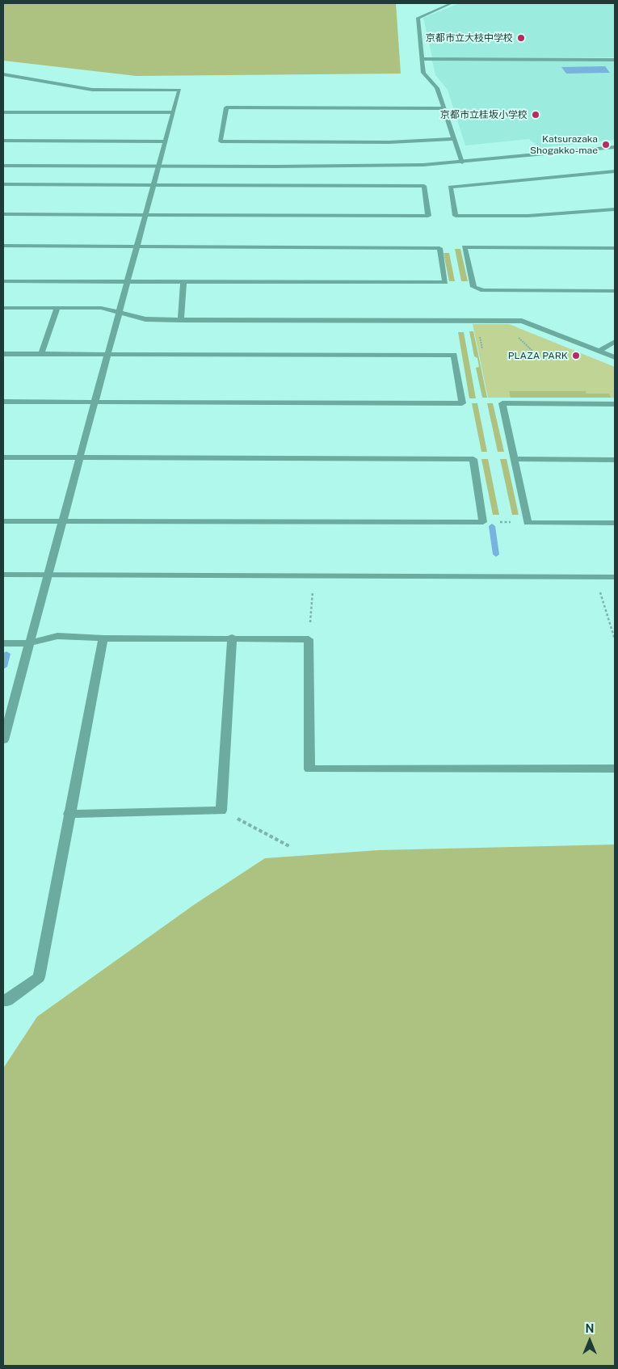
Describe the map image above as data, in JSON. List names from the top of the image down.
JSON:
{
  "places": [
    "京都市立大枝中学校",
    "京都市立桂坂小学校",
    "Katsurazaka Shogakko-mae",
    "PLAZA PARK"
  ],
  "north": "top"
}
